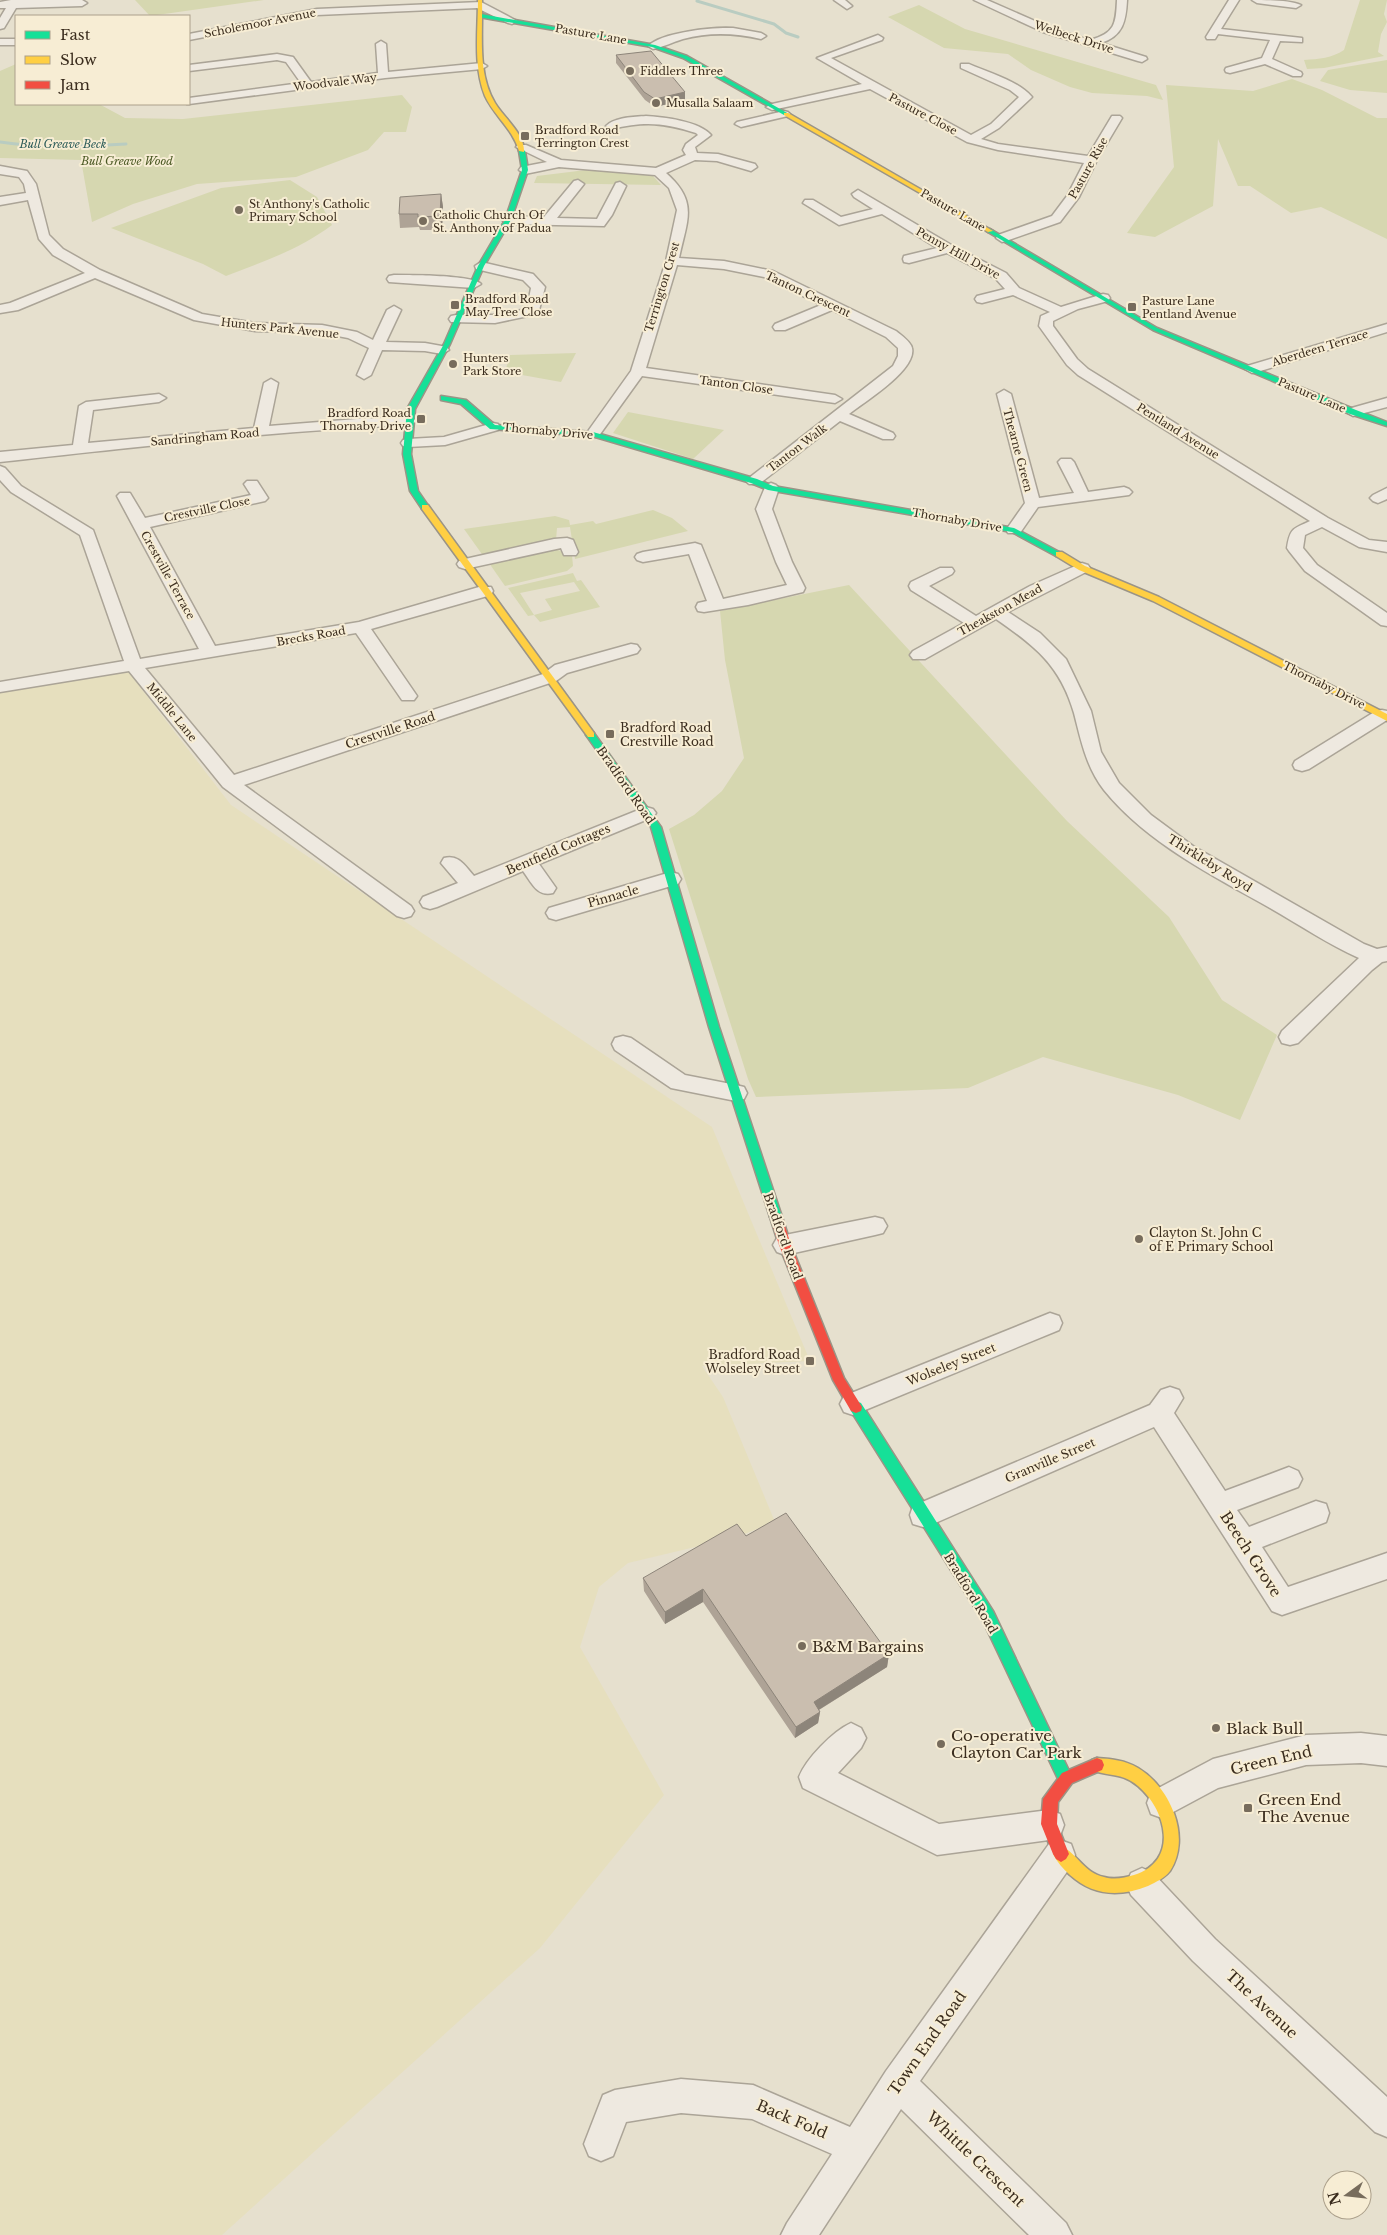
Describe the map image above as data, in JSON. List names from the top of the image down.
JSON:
{
  "streets": {
    "street": [
      "Scholemoor Avenue",
      "Pasture Lane",
      "Welbeck Drive",
      "Woodvale Way",
      "Pasture Close",
      "Pasture Rise",
      "Penny Hill Drive",
      "Terrington Crest",
      "Tanton Crescent",
      "Hunters Park Avenue",
      "Aberdeen Terrace",
      "Tanton Close",
      "Thornaby Drive",
      "Pentland Avenue",
      "Sandringham Road",
      "Tanton Walk",
      "Thearne Green",
      "Crestville Close",
      "Crestville Terrace",
      "Theakston Mead",
      "Brecks Road",
      "Middle Lane",
      "Crestville Road",
      "Bradford Road",
      "Bentfield Cottages",
      "Thirkleby Royd",
      "Pinnacle",
      "Wolseley Street",
      "Granville Street",
      "Beech Grove",
      "Green End",
      "The Avenue",
      "Town End Road",
      "Back Fold",
      "Whittle Crescent"
    ]
  },
  "crossings": [
    ["Scholemoor Avenue", "Pasture Lane"],
    ["Scholemoor Avenue", "Bradford Road"],
    ["Pasture Lane", "Pasture Rise"],
    ["Pasture Lane", "Aberdeen Terrace"],
    ["Pasture Lane", "Bradford Road"],
    ["Woodvale Way", "Bradford Road"],
    ["Pasture Close", "Pasture Rise"],
    ["Penny Hill Drive", "Pentland Avenue"],
    ["Terrington Crest", "Tanton Crescent"],
    ["Terrington Crest", "Tanton Close"],
    ["Terrington Crest", "Thornaby Drive"],
    ["Tanton Crescent", "Tanton Walk"],
    ["Hunters Park Avenue", "Bradford Road"],
    ["Thornaby Drive", "Tanton Walk"],
    ["Thornaby Drive", "Thearne Green"],
    ["Thornaby Drive", "Theakston Mead"],
    ["Thornaby Drive", "Bradford Road"],
    ["Sandringham Road", "Bradford Road"],
    ["Crestville Close", "Crestville Terrace"],
    ["Crestville Terrace", "Brecks Road"],
    ["Theakston Mead", "Thirkleby Royd"],
    ["Brecks Road", "Middle Lane"],
    ["Brecks Road", "Bradford Road"],
    ["Middle Lane", "Crestville Road"],
    ["Crestville Road", "Bradford Road"],
    ["Bradford Road", "Bentfield Cottages"],
    ["Bradford Road", "Pinnacle"],
    ["Bradford Road", "Wolseley Street"],
    ["Bradford Road", "Granville Street"],
    ["Bradford Road", "Green End"],
    ["Bradford Road", "The Avenue"],
    ["Bradford Road", "Town End Road"],
    ["Granville Street", "Beech Grove"],
    ["Green End", "The Avenue"],
    ["Green End", "Town End Road"],
    ["The Avenue", "Town End Road"],
    ["Town End Road", "Back Fold"],
    ["Town End Road", "Whittle Crescent"]
  ],
  "water": ["Bull Greave Beck"],
  "parks": ["Bull Greave Wood"],
  "places": {
    "other": [
      "Fiddlers Three",
      "Musalla Salaam",
      "St Anthony's Catholic Primary School",
      "Catholic Church Of St. Anthony of Padua",
      "Hunters Park Store",
      "Clayton St. John C of E Primary School",
      "B&M Bargains",
      "Black Bull",
      "Co-operative Clayton Car Park"
    ],
    "transit": [
      "Bradford Road Terrington Crest",
      "Bradford Road May Tree Close",
      "Pasture Lane Pentland Avenue",
      "Bradford Road Thornaby Drive",
      "Bradford Road Crestville Road",
      "Bradford Road Wolseley Street",
      "Green End The Avenue"
    ]
  },
  "legend": ["Fast", "Slow", "Jam"],
  "north": "left"
}
